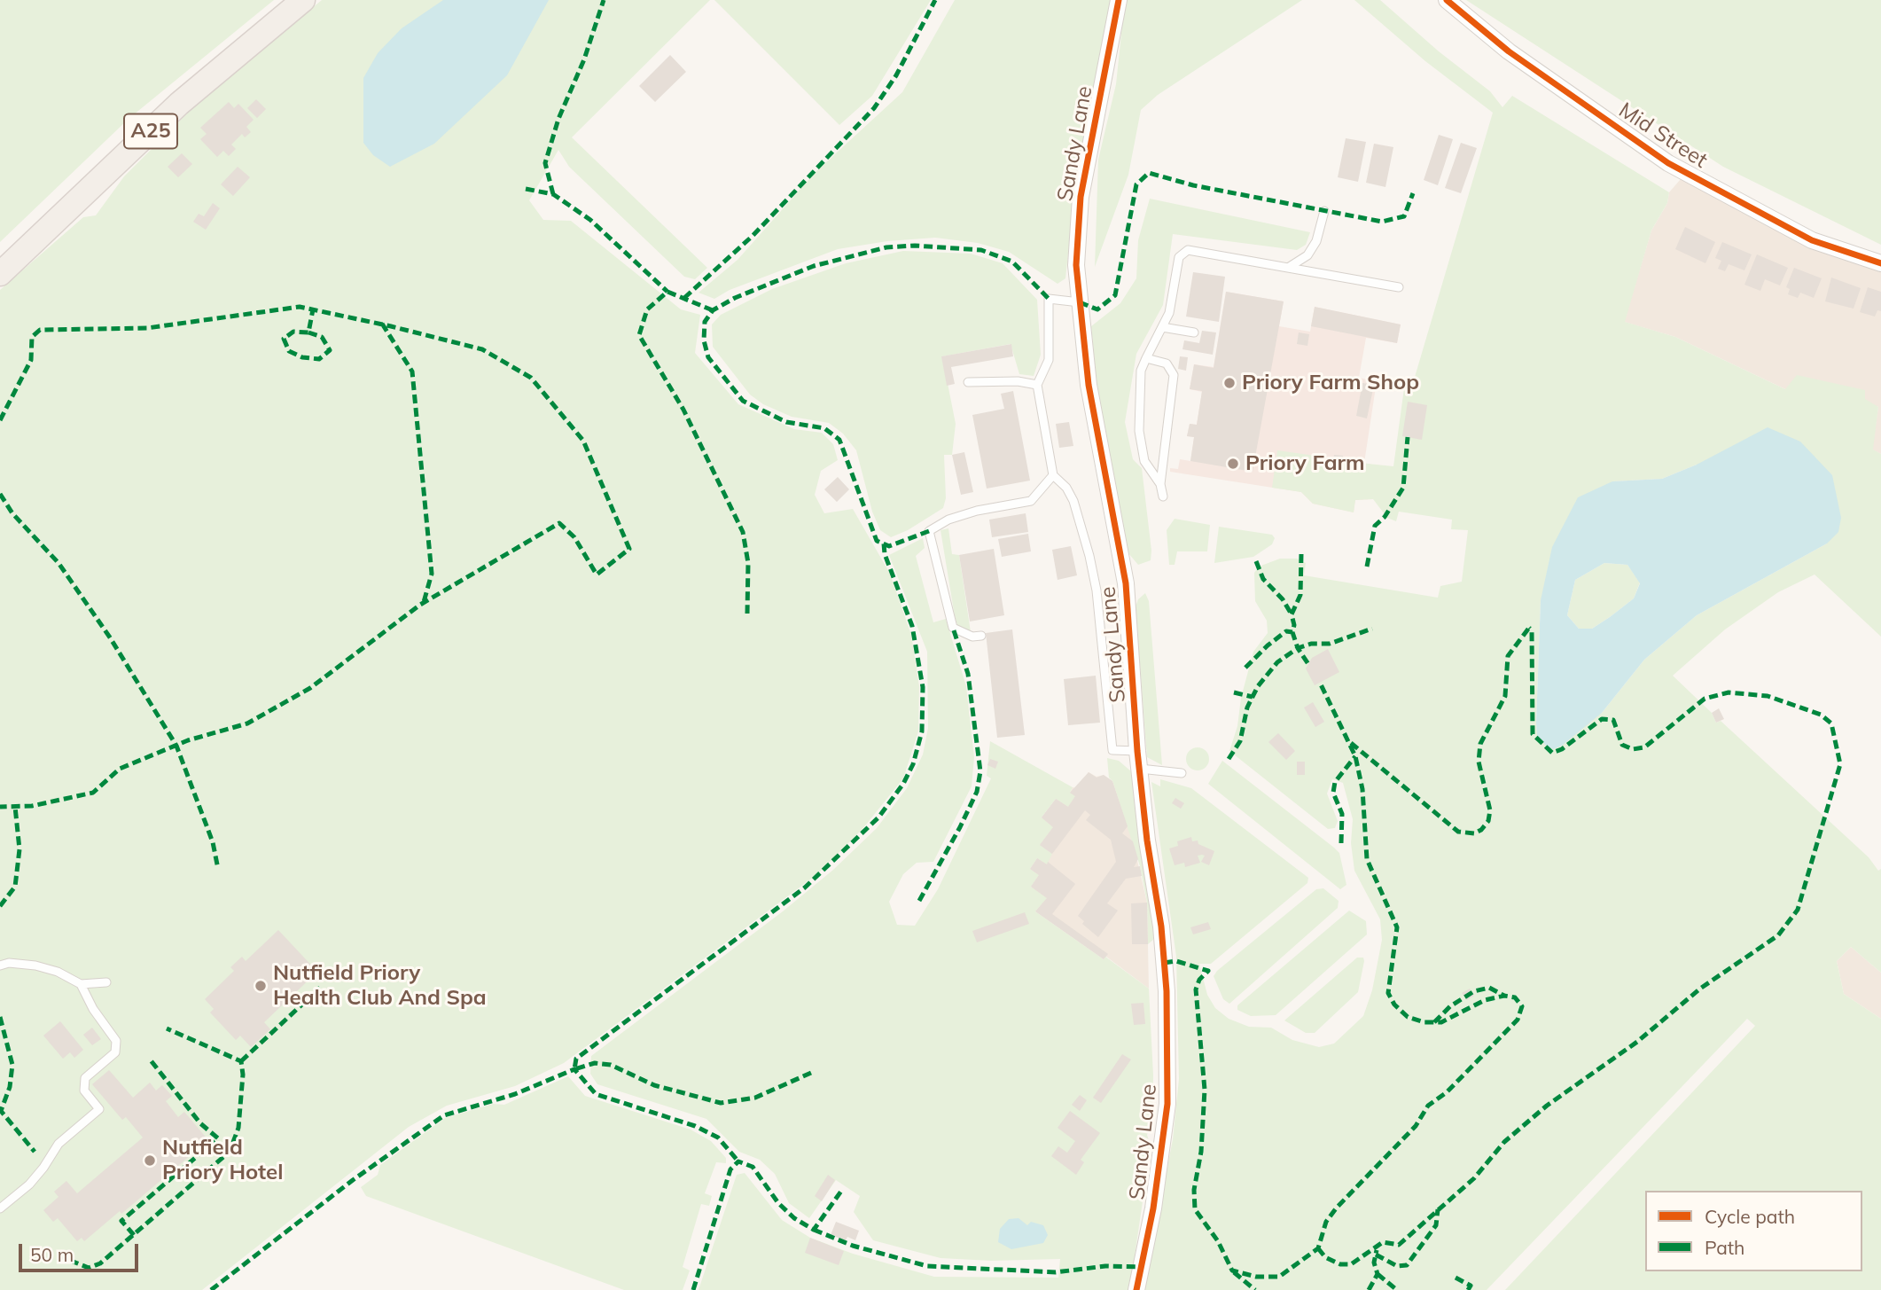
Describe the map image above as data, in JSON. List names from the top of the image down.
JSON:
{
  "streets": {
    "main road": ["A25"],
    "street": ["Mid Street", "Sandy Lane"]
  },
  "places": [
    "Priory Farm Shop",
    "Priory Farm",
    "Nutfield Priory Health Club And Spa",
    "Nutfield Priory Hotel"
  ],
  "legend": ["Cycle path", "Path"],
  "scale_bar": "50 m"
}
